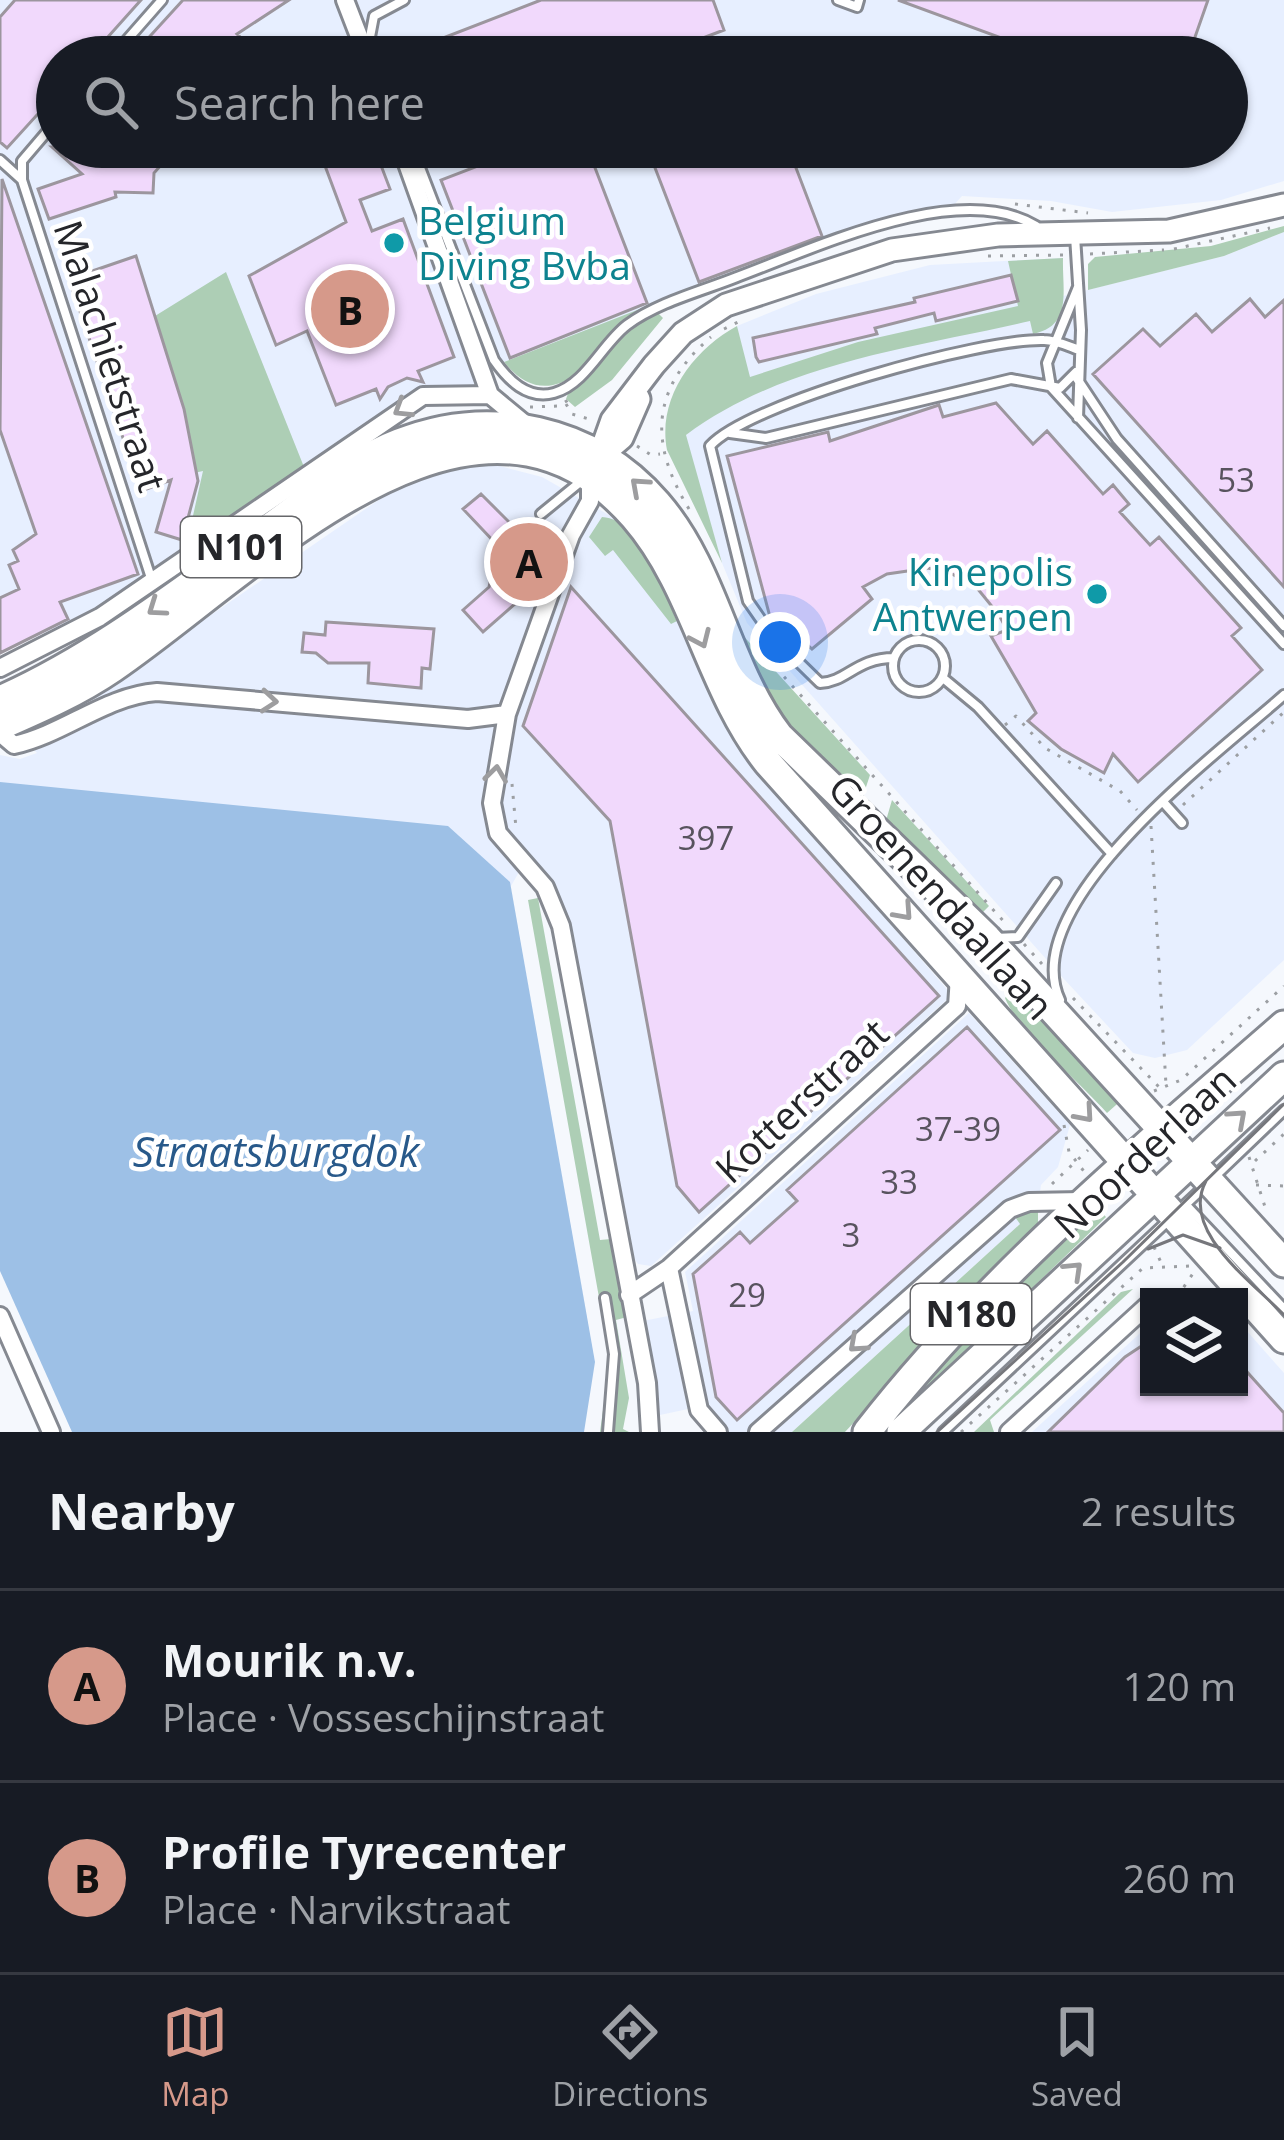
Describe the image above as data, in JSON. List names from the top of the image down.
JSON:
{
  "streets": {
    "main road": [
      "N101",
      "Groenendaallaan",
      "Noorderlaan",
      "N180"
    ],
    "street": ["Kotterstraat"],
    "lane": ["Malachietstraat"]
  },
  "crossings": [
    ["N101", "Groenendaallaan"],
    ["Groenendaallaan", "Kotterstraat"],
    ["Groenendaallaan", "Noorderlaan"]
  ],
  "water": ["Straatsburgdok"],
  "places": ["Belgium Diving Bvba", "Kinepolis Antwerpen"],
  "house_numbers": [
    "53",
    "397",
    "37-39",
    "33",
    "3",
    "29"
  ],
  "page": {
    "search": "Search here",
    "pins": ["B", "A"],
    "heading": ["Nearby", "2 results"],
    "list": [
      {
        "mark": "A",
        "name": "Mourik n.v.",
        "note": "Place · Vosseschijnstraat",
        "value": "120 m"
      },
      {
        "mark": "B",
        "name": "Profile Tyrecenter",
        "note": "Place · Narvikstraat",
        "value": "260 m"
      }
    ],
    "nav": ["Map", "Directions", "Saved"]
  }
}
